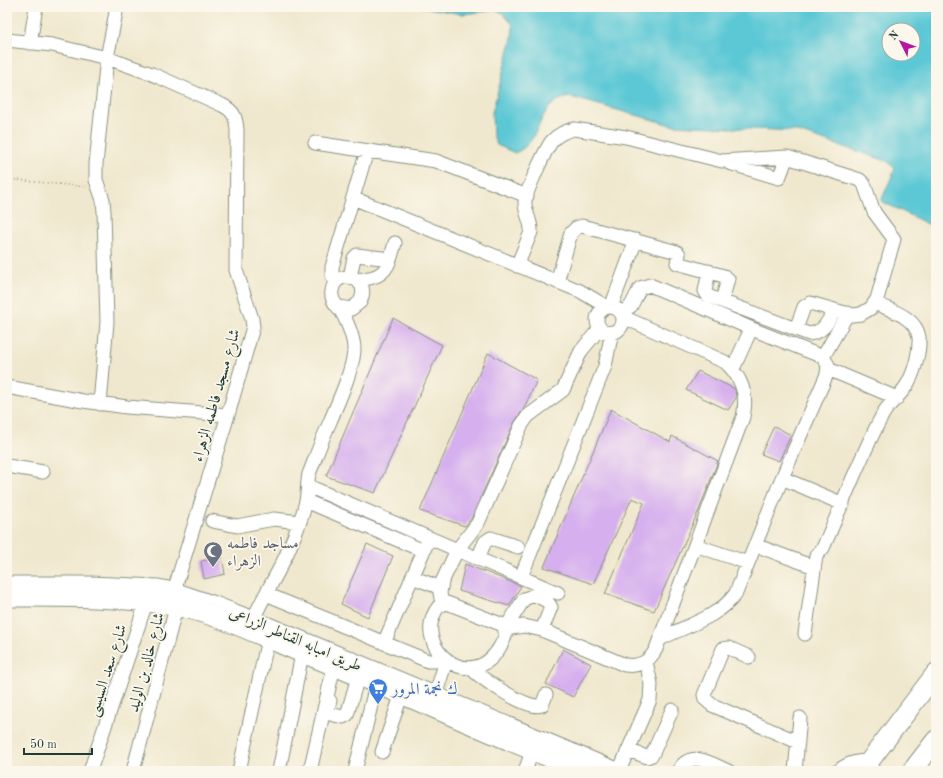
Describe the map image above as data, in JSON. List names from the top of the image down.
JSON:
{
  "streets": {
    "main road": ["طريق امبابه القناطر الزراعى"],
    "street": ["شارع مسجد فاطمه الزهراء", "شارع خالد بن الوليد", "شارع سعد السيسى"]
  },
  "crossings": [
    ["شارع مسجد فاطمه الزهراء", "طريق امبابه القناطر الزراعى"],
    ["طريق امبابه القناطر الزراعى", "شارع خالد بن الوليد"],
    ["طريق امبابه القناطر الزراعى", "شارع سعد السيسى"]
  ],
  "places": {
    "mosque": ["مساجد فاطمه الزهراء"],
    "supermarket": ["ك نجمة المرور"]
  },
  "scale_bar": "50 m",
  "north": "top left"
}
